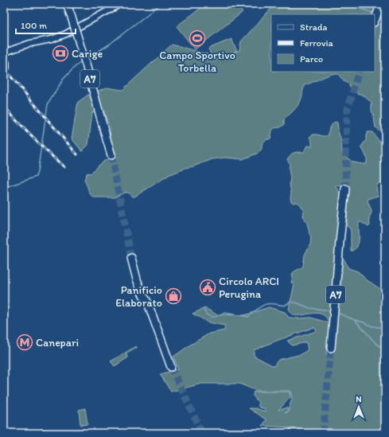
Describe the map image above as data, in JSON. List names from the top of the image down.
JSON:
{
  "streets": {
    "highway": ["A7"]
  },
  "places": {
    "sports": ["Campo Sportivo Torbella"],
    "bank": ["Carige"],
    "public building": ["Circolo ARCI Perugina"],
    "shop": ["Panificio Elaborato"],
    "metro station": ["Canepari"]
  },
  "legend": ["Strada", "Ferrovia", "Parco"],
  "scale_bar": "100 m",
  "north": "top"
}
